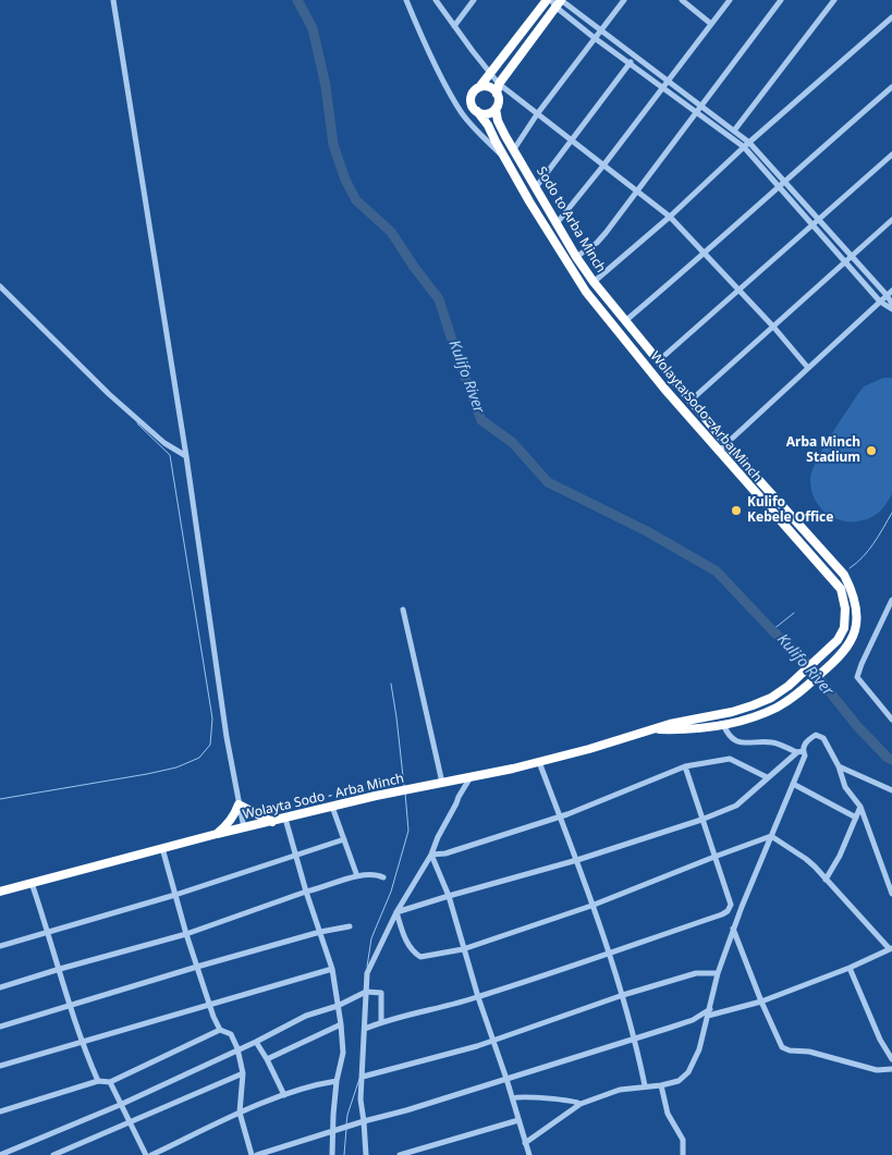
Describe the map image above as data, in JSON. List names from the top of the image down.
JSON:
{
  "streets": {
    "highway": ["Sodo to Arba Minch", "Wolayta Sodo - Arba Minch"]
  },
  "crossings": [
    ["Sodo to Arba Minch", "Wolayta Sodo - Arba Minch"]
  ],
  "water": ["Kulifo River"],
  "places": ["Arba Minch Stadium", "Kulifo Kebele Office"]
}
